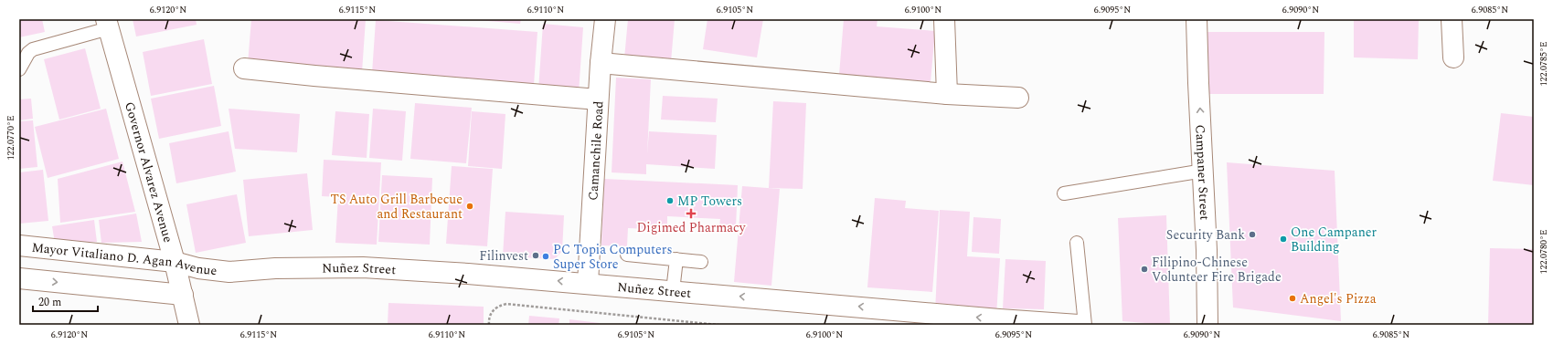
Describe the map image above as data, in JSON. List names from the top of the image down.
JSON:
{
  "streets": {
    "main road": [
      "Camanchile Road",
      "Governor Alvarez Avenue",
      "Campaner Street",
      "Mayor Vitaliano D. Agan Avenue",
      "Nuñez Street"
    ]
  },
  "crossings": [
    ["Camanchile Road", "Nuñez Street"],
    ["Governor Alvarez Avenue", "Mayor Vitaliano D. Agan Avenue"],
    ["Mayor Vitaliano D. Agan Avenue", "Nuñez Street"]
  ],
  "one_way": ["Campaner Street", "Nuñez Street"],
  "places": {
    "other": [
      "MP Towers",
      "TS Auto Grill Barbecue and Restaurant",
      "Security Bank",
      "One Campaner Building",
      "Filinvest",
      "PC Topia Computers Super Store",
      "Filipino-Chinese Volunteer Fire Brigade",
      "Angel's Pizza"
    ],
    "health": ["Digimed Pharmacy"]
  },
  "scale_bar": "20 m",
  "coordinates": [
    "6.9120°N",
    "6.9115°N",
    "6.9110°N",
    "6.9105°N",
    "6.9100°N",
    "6.9095°N",
    "6.9090°N",
    "6.9085°N",
    "122.0785°E",
    "122.0770°E",
    "122.0780°E"
  ]
}
